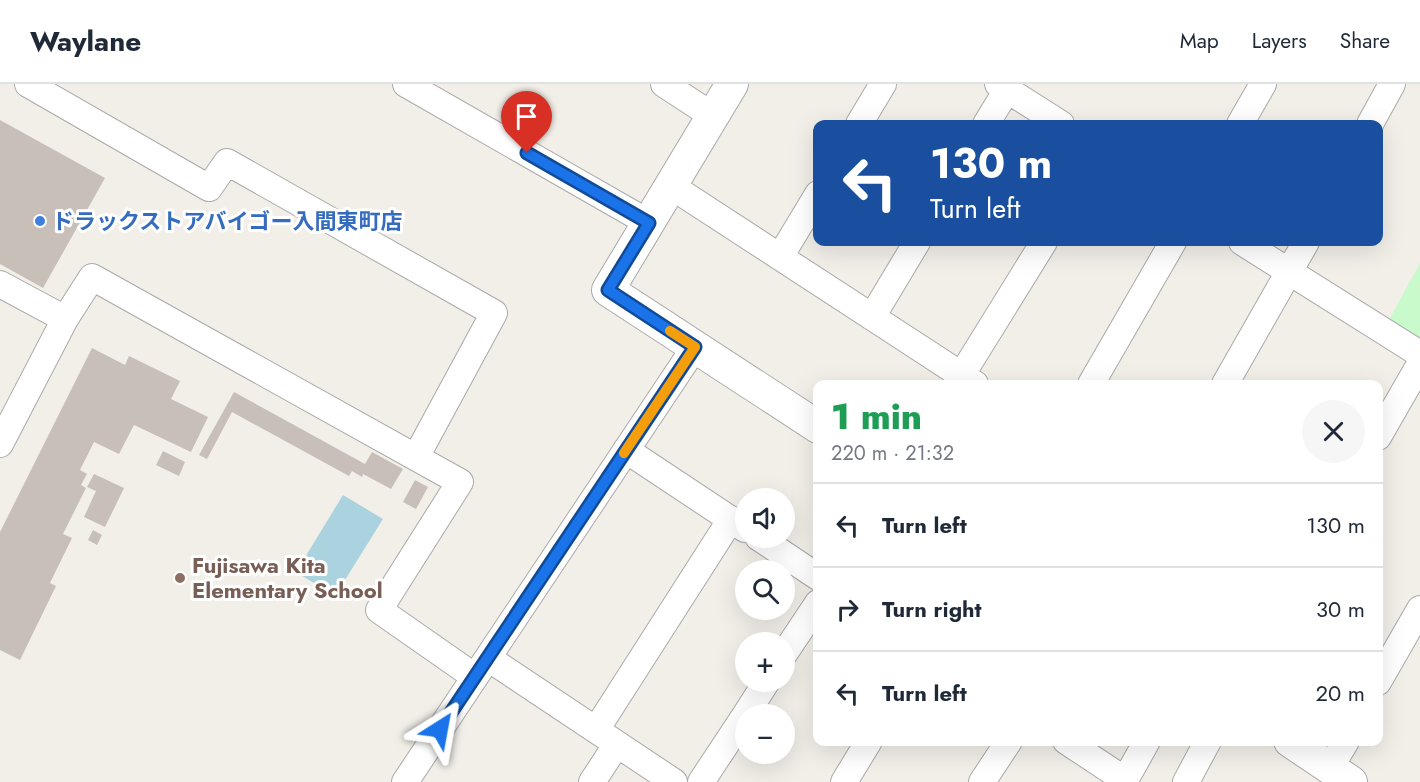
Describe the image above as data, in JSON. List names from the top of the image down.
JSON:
{
  "places": ["ドラックストアバイゴー入間東町店", "Fujisawa Kita Elementary School"],
  "page": {
    "header": "Waylane",
    "nav": ["Map", "Layers", "Share"],
    "turn": ["130 m", "Turn left"],
    "heading": ["1 min", "220 m · 21:32"],
    "list": [
      {
        "name": "Turn left",
        "value": "130 m"
      },
      {
        "name": "Turn right",
        "value": "30 m"
      },
      {
        "name": "Turn left",
        "value": "20 m"
      }
    ],
    "map_buttons": ["+", "−"]
  }
}
